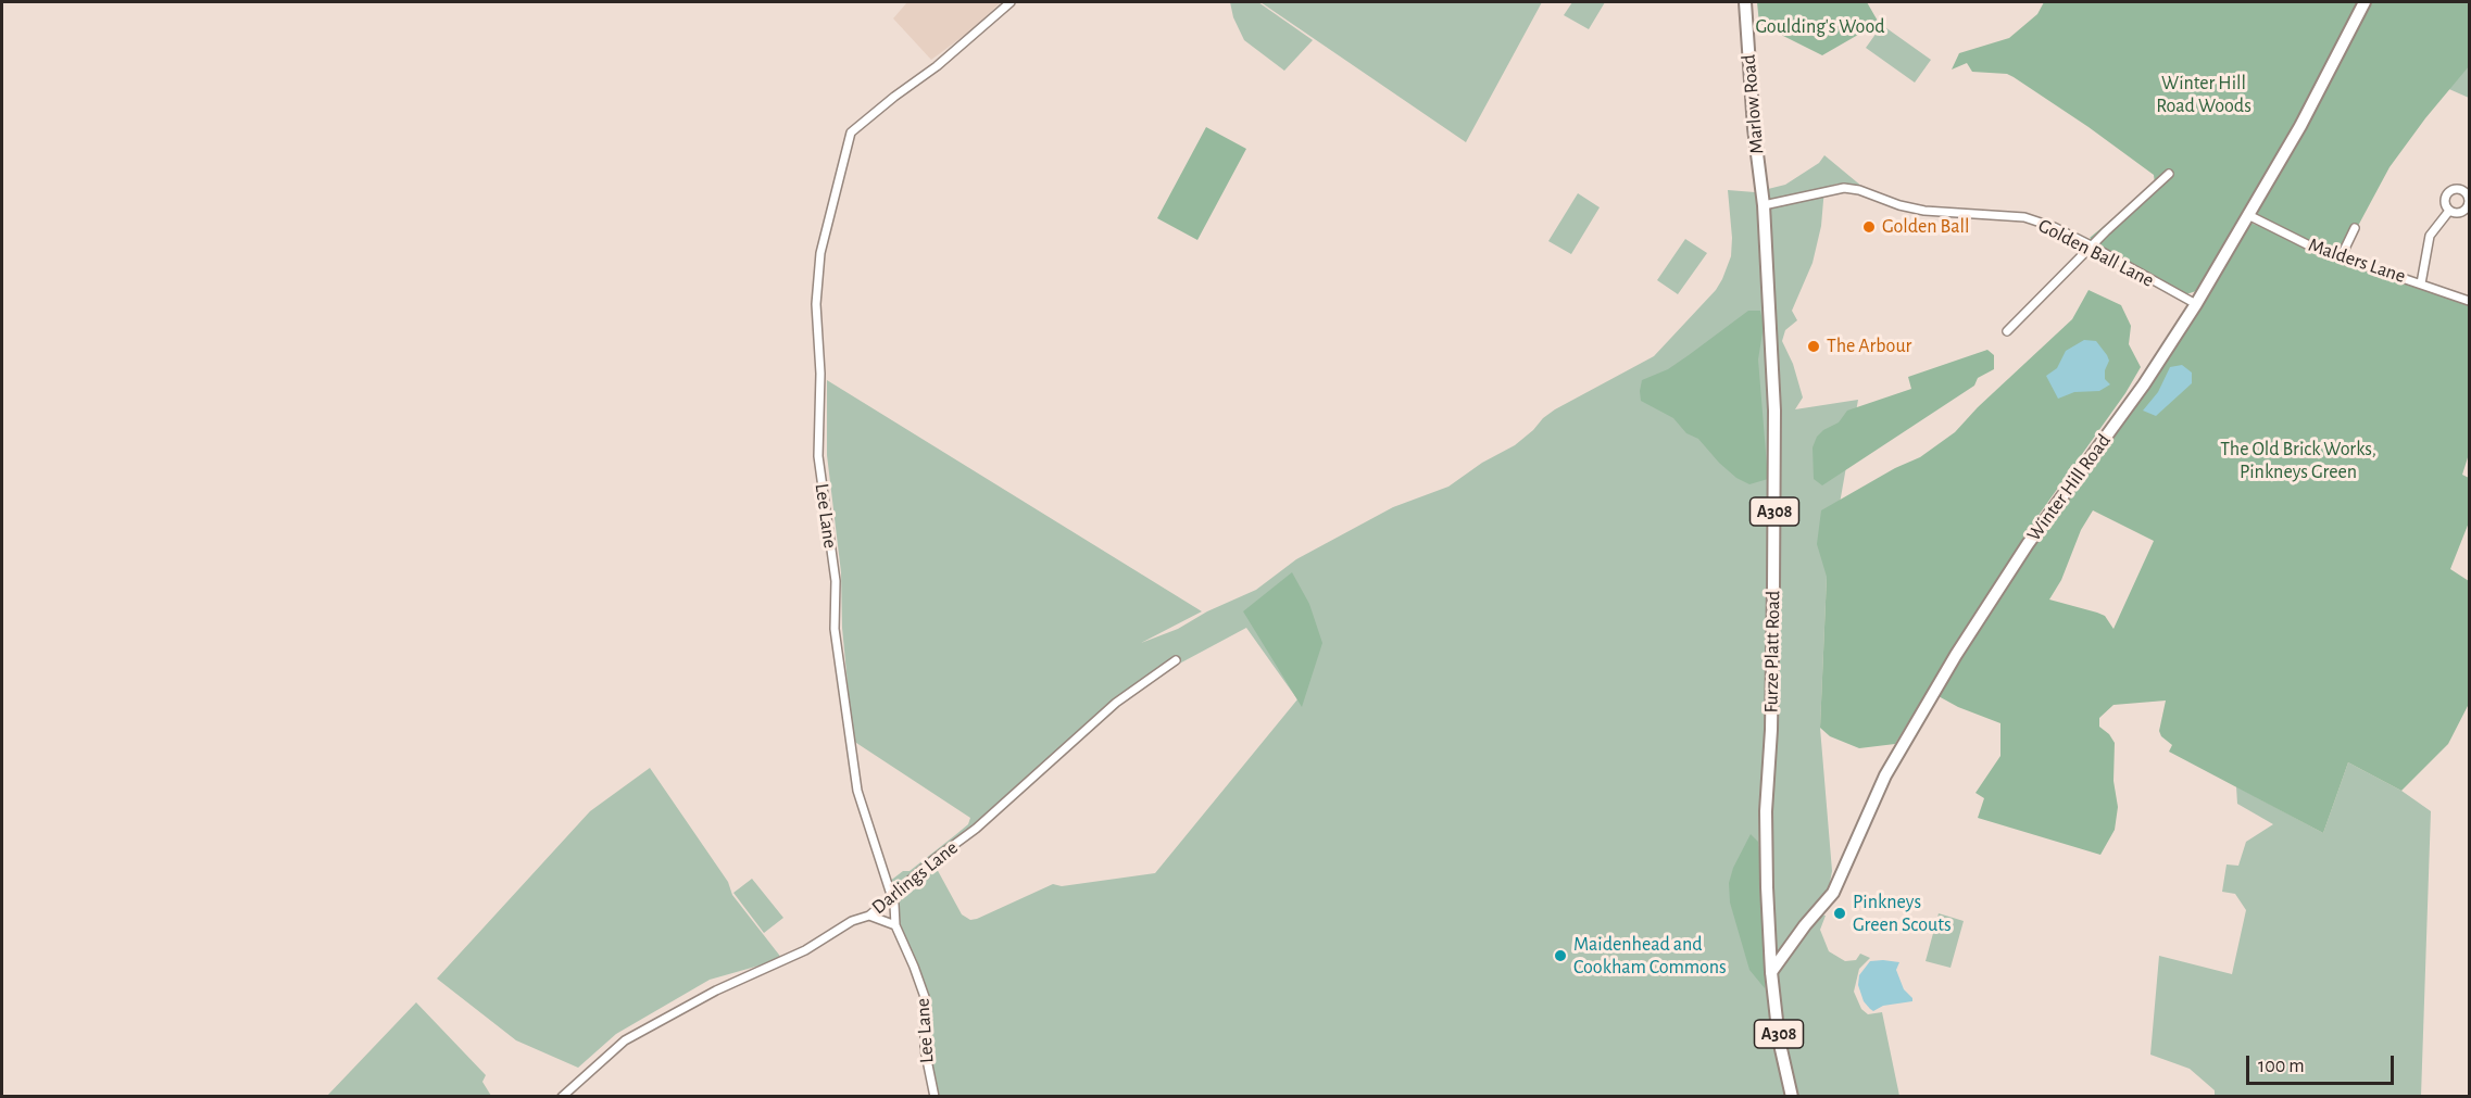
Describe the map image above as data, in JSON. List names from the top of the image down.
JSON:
{
  "streets": {
    "street": [
      "Marlow Road",
      "Golden Ball Lane",
      "Malders Lane",
      "Winter Hill Road",
      "A308",
      "Lee Lane",
      "Furze Platt Road",
      "Darlings Lane"
    ]
  },
  "crossings": [
    ["Marlow Road", "Golden Ball Lane"],
    ["Marlow Road", "Furze Platt Road"],
    ["Golden Ball Lane", "Winter Hill Road"],
    ["Golden Ball Lane", "Furze Platt Road"],
    ["Malders Lane", "Winter Hill Road"],
    ["Winter Hill Road", "Furze Platt Road"],
    ["Lee Lane", "Darlings Lane"]
  ],
  "parks": ["Goulding's Wood", "Winter Hill Road Woods", "The Old Brick Works, Pinkneys Green"],
  "places": [
    "Golden Ball",
    "The Arbour",
    "Pinkneys Green Scouts",
    "Maidenhead and Cookham Commons"
  ],
  "scale_bar": "100 m"
}
